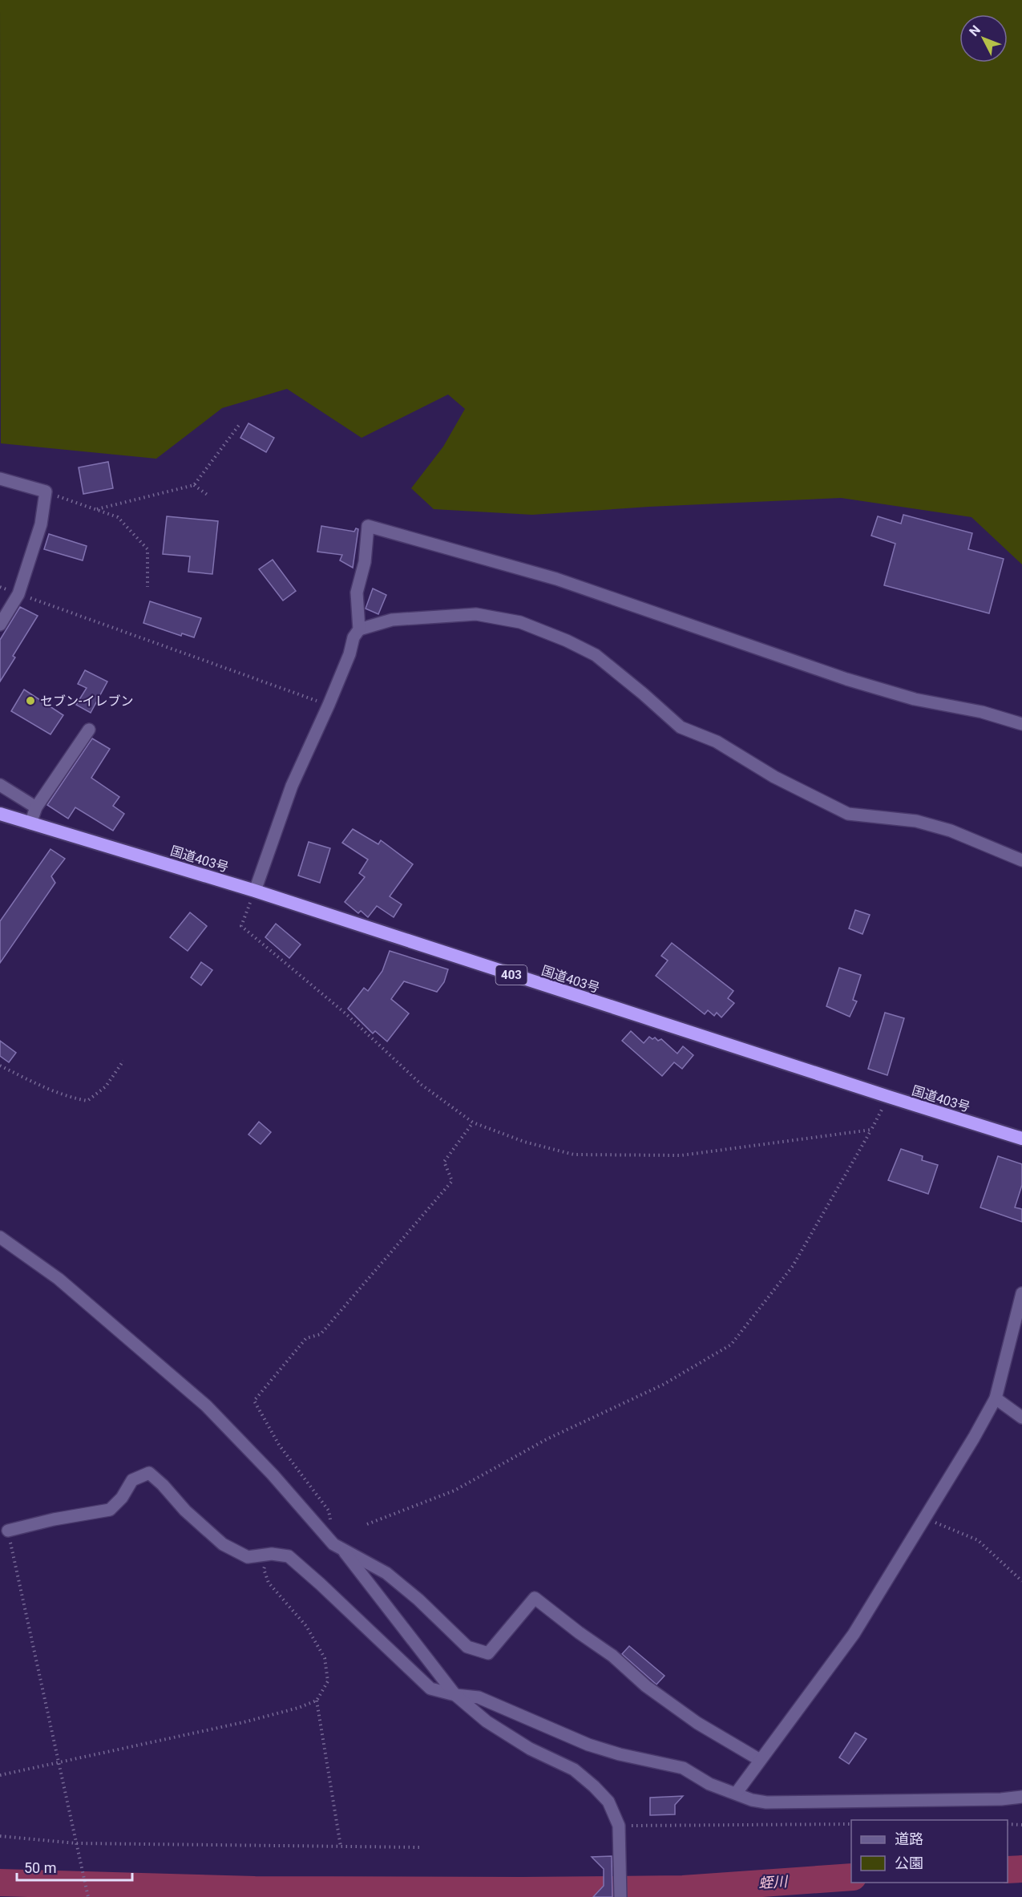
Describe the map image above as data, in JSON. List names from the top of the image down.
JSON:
{
  "streets": {
    "highway": ["国道403号", "403"]
  },
  "water": ["蛭川"],
  "places": ["セブン-イレブン"],
  "legend": ["道路", "公園"],
  "scale_bar": "50 m",
  "north": "top left"
}
